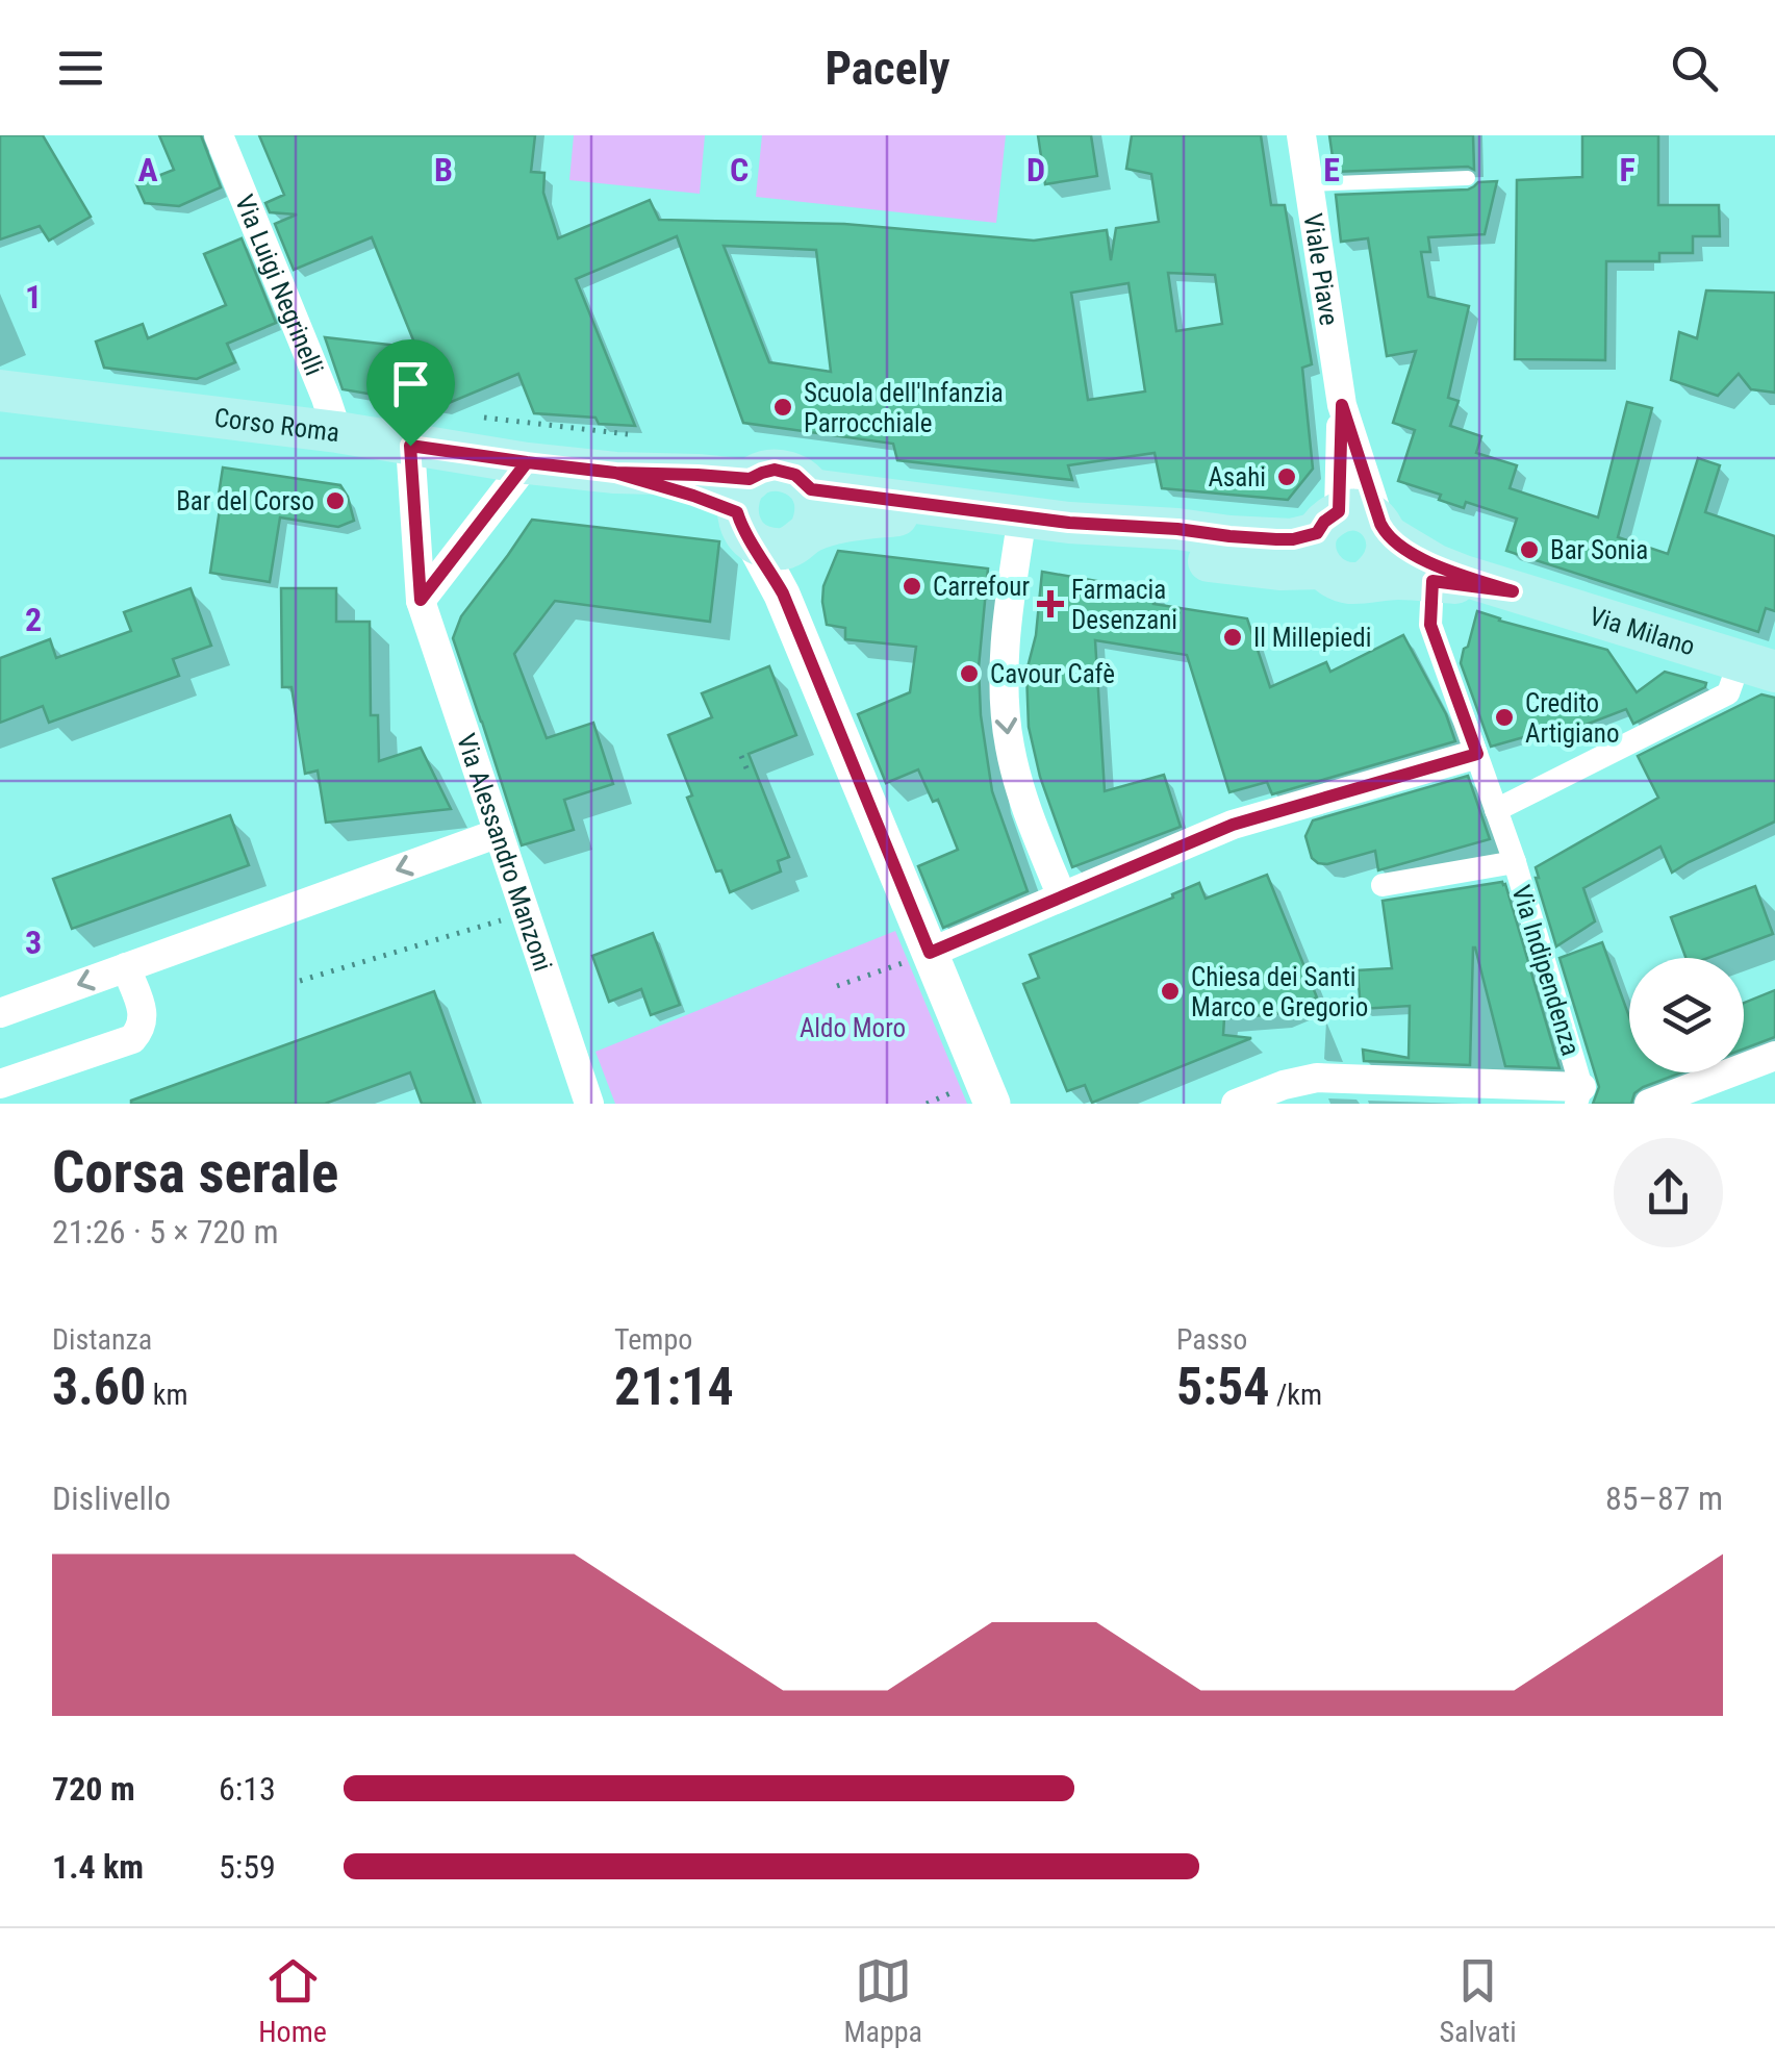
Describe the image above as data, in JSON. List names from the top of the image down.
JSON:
{
  "streets": {
    "main road": ["Corso Roma", "Via Milano"],
    "street": [
      "Viale Piave",
      "Via Luigi Negrinelli",
      "Via Alessandro Manzoni",
      "Via Indipendenza"
    ]
  },
  "crossings": [
    ["Viale Piave", "Corso Roma"],
    ["Viale Piave", "Via Milano"],
    ["Via Luigi Negrinelli", "Corso Roma"],
    ["Corso Roma", "Via Milano"],
    ["Corso Roma", "Via Alessandro Manzoni"]
  ],
  "parks": ["Aldo Moro"],
  "places": {
    "other": [
      "Scuola dell'Infanzia Parrocchiale",
      "Asahi",
      "Bar del Corso",
      "Bar Sonia",
      "Carrefour",
      "Il Millepiedi",
      "Cavour Cafè",
      "Credito Artigiano",
      "Chiesa dei Santi Marco e Gregorio"
    ],
    "health": ["Farmacia Desenzani"]
  },
  "page": {
    "header": "Pacely",
    "heading": ["Corsa serale", "21:26 · 5 × 720 m"],
    "stats": [
      ["Distanza", "3.60 km"],
      ["Tempo", "21:14"],
      ["Passo", "5:54 /km"]
    ],
    "chart": ["Dislivello", "85–87 m"],
    "list": [
      {
        "name": "720 m",
        "note": "6:13"
      },
      {
        "name": "1.4 km",
        "note": "5:59"
      }
    ],
    "tabs": ["Home", "Mappa", "Salvati"]
  },
  "grid": {
    "columns": [
      "A",
      "B",
      "C",
      "D",
      "E",
      "F"
    ],
    "rows": ["1", "2", "3"]
  }
}
